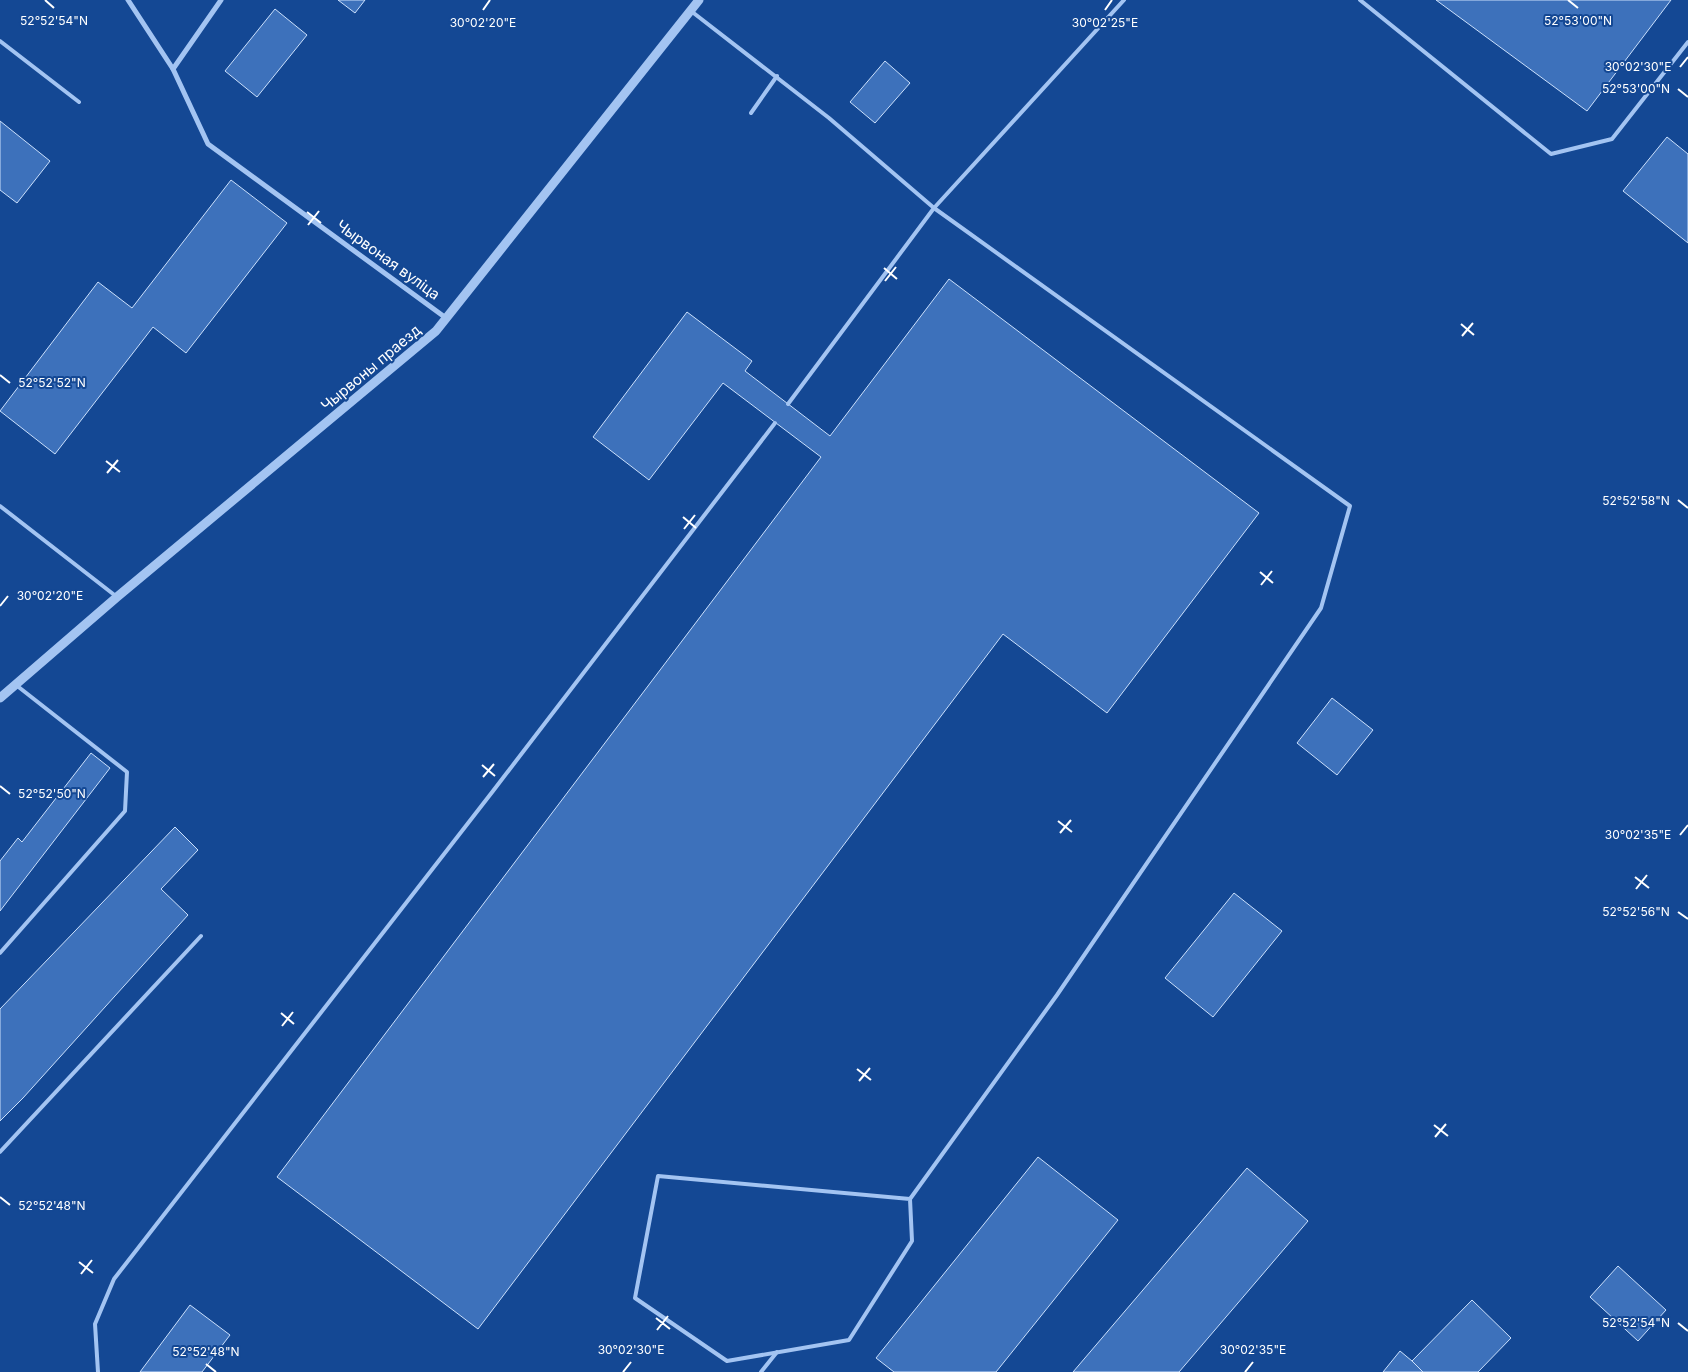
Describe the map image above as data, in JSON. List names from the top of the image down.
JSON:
{
  "streets": {
    "street": ["Чырвоная вуліца", "Чырвоны праезд"]
  },
  "crossings": [
    ["Чырвоная вуліца", "Чырвоны праезд"]
  ],
  "coordinates": [
    "52°52'54\"N",
    "52°53'00\"N",
    "30°02'25\"E",
    "30°02'20\"E",
    "30°02'30\"E",
    "52°52'52\"N",
    "52°52'58\"N",
    "52°52'50\"N",
    "30°02'35\"E",
    "52°52'56\"N",
    "52°52'48\"N"
  ]
}
